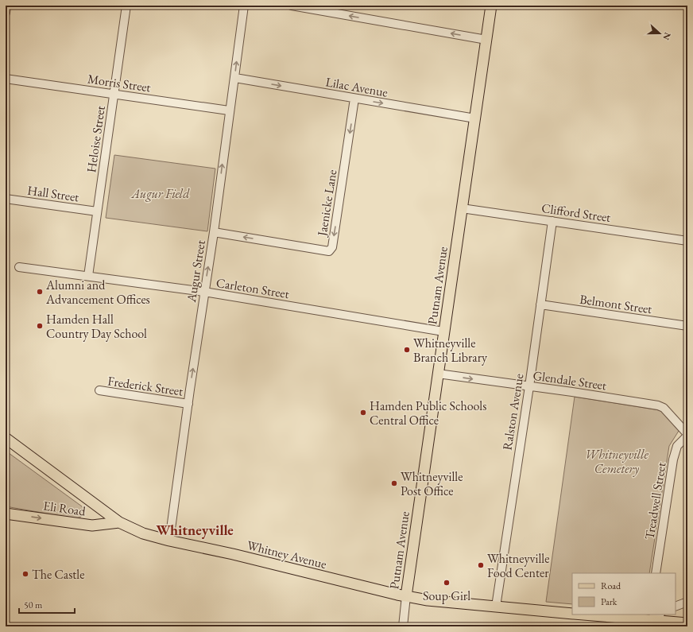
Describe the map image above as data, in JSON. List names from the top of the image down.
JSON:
{
  "streets": {
    "main road": ["Putnam Avenue", "Eli Road", "Whitney Avenue"],
    "street": [
      "Morris Street",
      "Lilac Avenue",
      "Heloise Street",
      "Hall Street",
      "Jaenicke Lane",
      "Clifford Street",
      "Augur Street",
      "Carleton Street",
      "Belmont Street",
      "Glendale Street",
      "Frederick Street",
      "Ralston Avenue",
      "Treadwell Street"
    ]
  },
  "crossings": [
    ["Morris Street", "Heloise Street"],
    ["Morris Street", "Augur Street"],
    ["Lilac Avenue", "Jaenicke Lane"],
    ["Lilac Avenue", "Augur Street"],
    ["Lilac Avenue", "Putnam Avenue"],
    ["Heloise Street", "Hall Street"],
    ["Heloise Street", "Carleton Street"],
    ["Jaenicke Lane", "Augur Street"],
    ["Clifford Street", "Putnam Avenue"],
    ["Clifford Street", "Ralston Avenue"],
    ["Augur Street", "Carleton Street"],
    ["Augur Street", "Frederick Street"],
    ["Augur Street", "Whitney Avenue"],
    ["Putnam Avenue", "Carleton Street"],
    ["Putnam Avenue", "Glendale Street"],
    ["Putnam Avenue", "Whitney Avenue"],
    ["Belmont Street", "Ralston Avenue"],
    ["Glendale Street", "Ralston Avenue"],
    ["Glendale Street", "Treadwell Street"],
    ["Ralston Avenue", "Whitney Avenue"],
    ["Eli Road", "Whitney Avenue"]
  ],
  "one_way": ["Lilac Avenue", "Augur Street", "Eli Road"],
  "districts": ["Whitneyville"],
  "parks": ["Augur Field", "Whitneyville Cemetery"],
  "places": [
    "Alumni and Advancement Offices",
    "Hamden Hall Country Day School",
    "Whitneyville Branch Library",
    "Hamden Public Schools Central Office",
    "Whitneyville Post Office",
    "Whitneyville Food Center",
    "The Castle",
    "Soup Girl"
  ],
  "legend": ["Road", "Park"],
  "scale_bar": "50 m",
  "north": "right"
}
